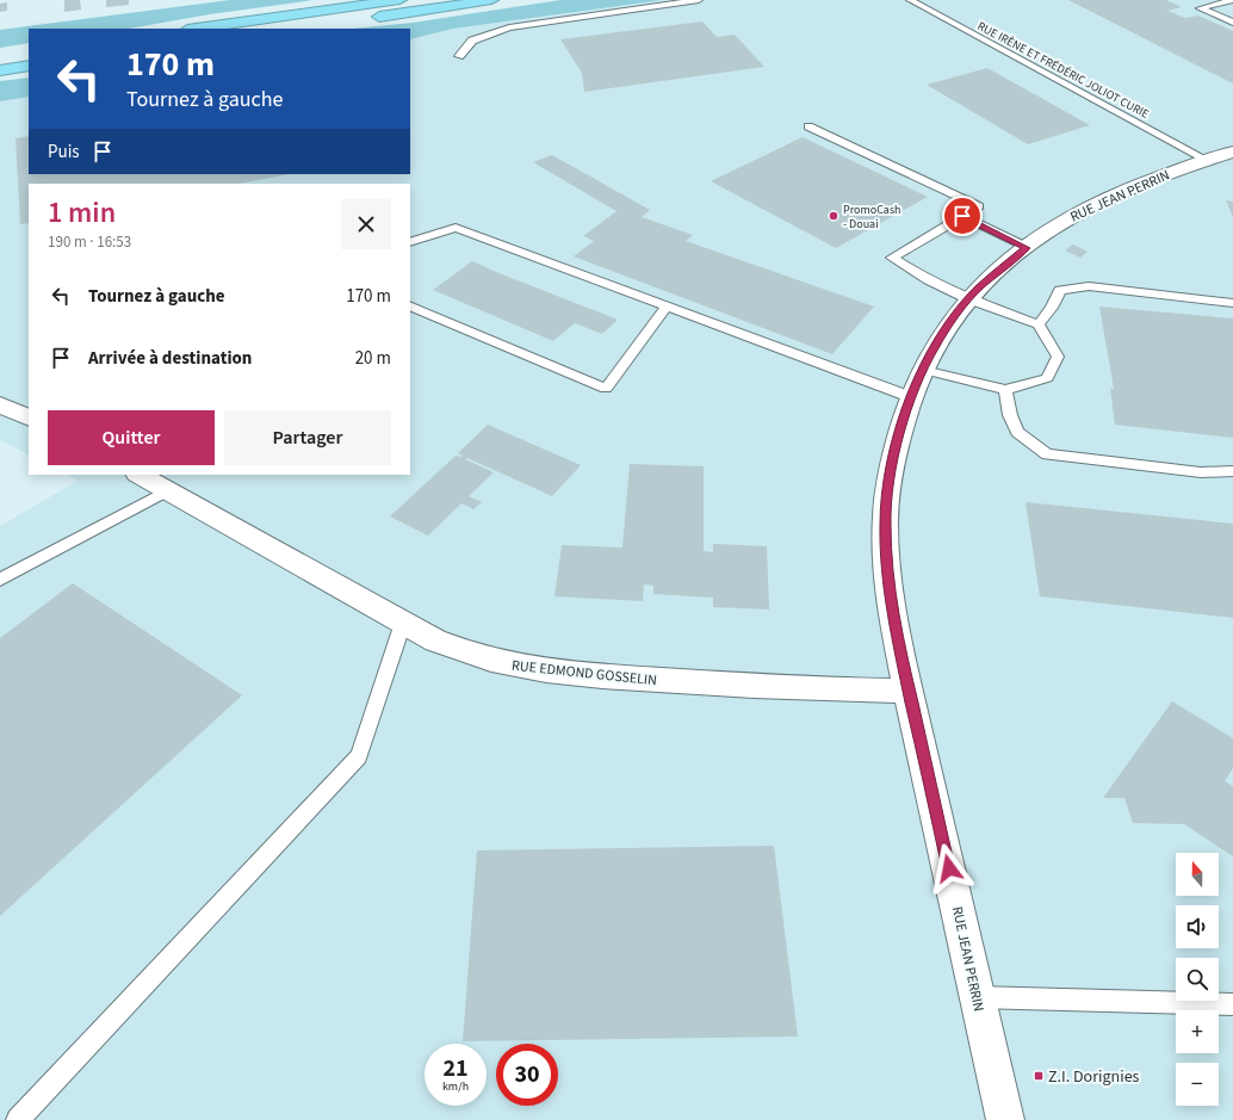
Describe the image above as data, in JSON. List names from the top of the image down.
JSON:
{
  "streets": {
    "street": ["RUE JEAN PERRIN", "RUE EDMOND GOSSELIN"],
    "lane": ["RUE IRÈNE ET FRÉDÉRIC JOLIOT CURIE"]
  },
  "crossings": [
    ["RUE IRÈNE ET FRÉDÉRIC JOLIOT CURIE", "RUE JEAN PERRIN"],
    ["RUE JEAN PERRIN", "RUE EDMOND GOSSELIN"]
  ],
  "places": {
    "other": ["PromoCash - Douai"],
    "transit": ["Z.I. Dorignies"]
  },
  "north": "top",
  "page": {
    "turn": ["170 m", "Tournez à gauche"],
    "then": "Puis",
    "heading": ["1 min", "190 m · 16:53"],
    "list": [
      {
        "name": "Tournez à gauche",
        "value": "170 m"
      },
      {
        "name": "Arrivée à destination",
        "value": "20 m"
      }
    ],
    "buttons": ["Quitter", "Partager"],
    "map_buttons": ["+", "−"],
    "speed": "21 km/h",
    "limit": "30"
  }
}
